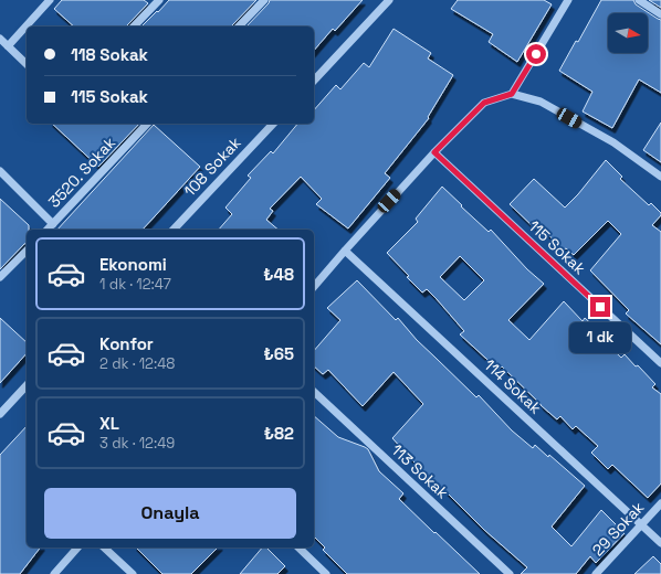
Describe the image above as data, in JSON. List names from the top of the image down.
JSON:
{
  "streets": {
    "street": [
      "108 Sokak",
      "3520. Sokak",
      "115 Sokak",
      "114 Sokak",
      "113 Sokak",
      "29 Sokak"
    ]
  },
  "crossings": [
    ["114 Sokak", "29 Sokak"]
  ],
  "north": "right",
  "page": {
    "banner": ["118 Sokak", "115 Sokak"],
    "list": [
      {
        "name": "Ekonomi",
        "note": "1 dk · 12:47",
        "value": "₺48"
      },
      {
        "name": "Konfor",
        "note": "2 dk · 12:48",
        "value": "₺65"
      },
      {
        "name": "XL",
        "note": "3 dk · 12:49",
        "value": "₺82"
      }
    ],
    "bubble": "1 dk",
    "buttons": "Onayla"
  }
}
